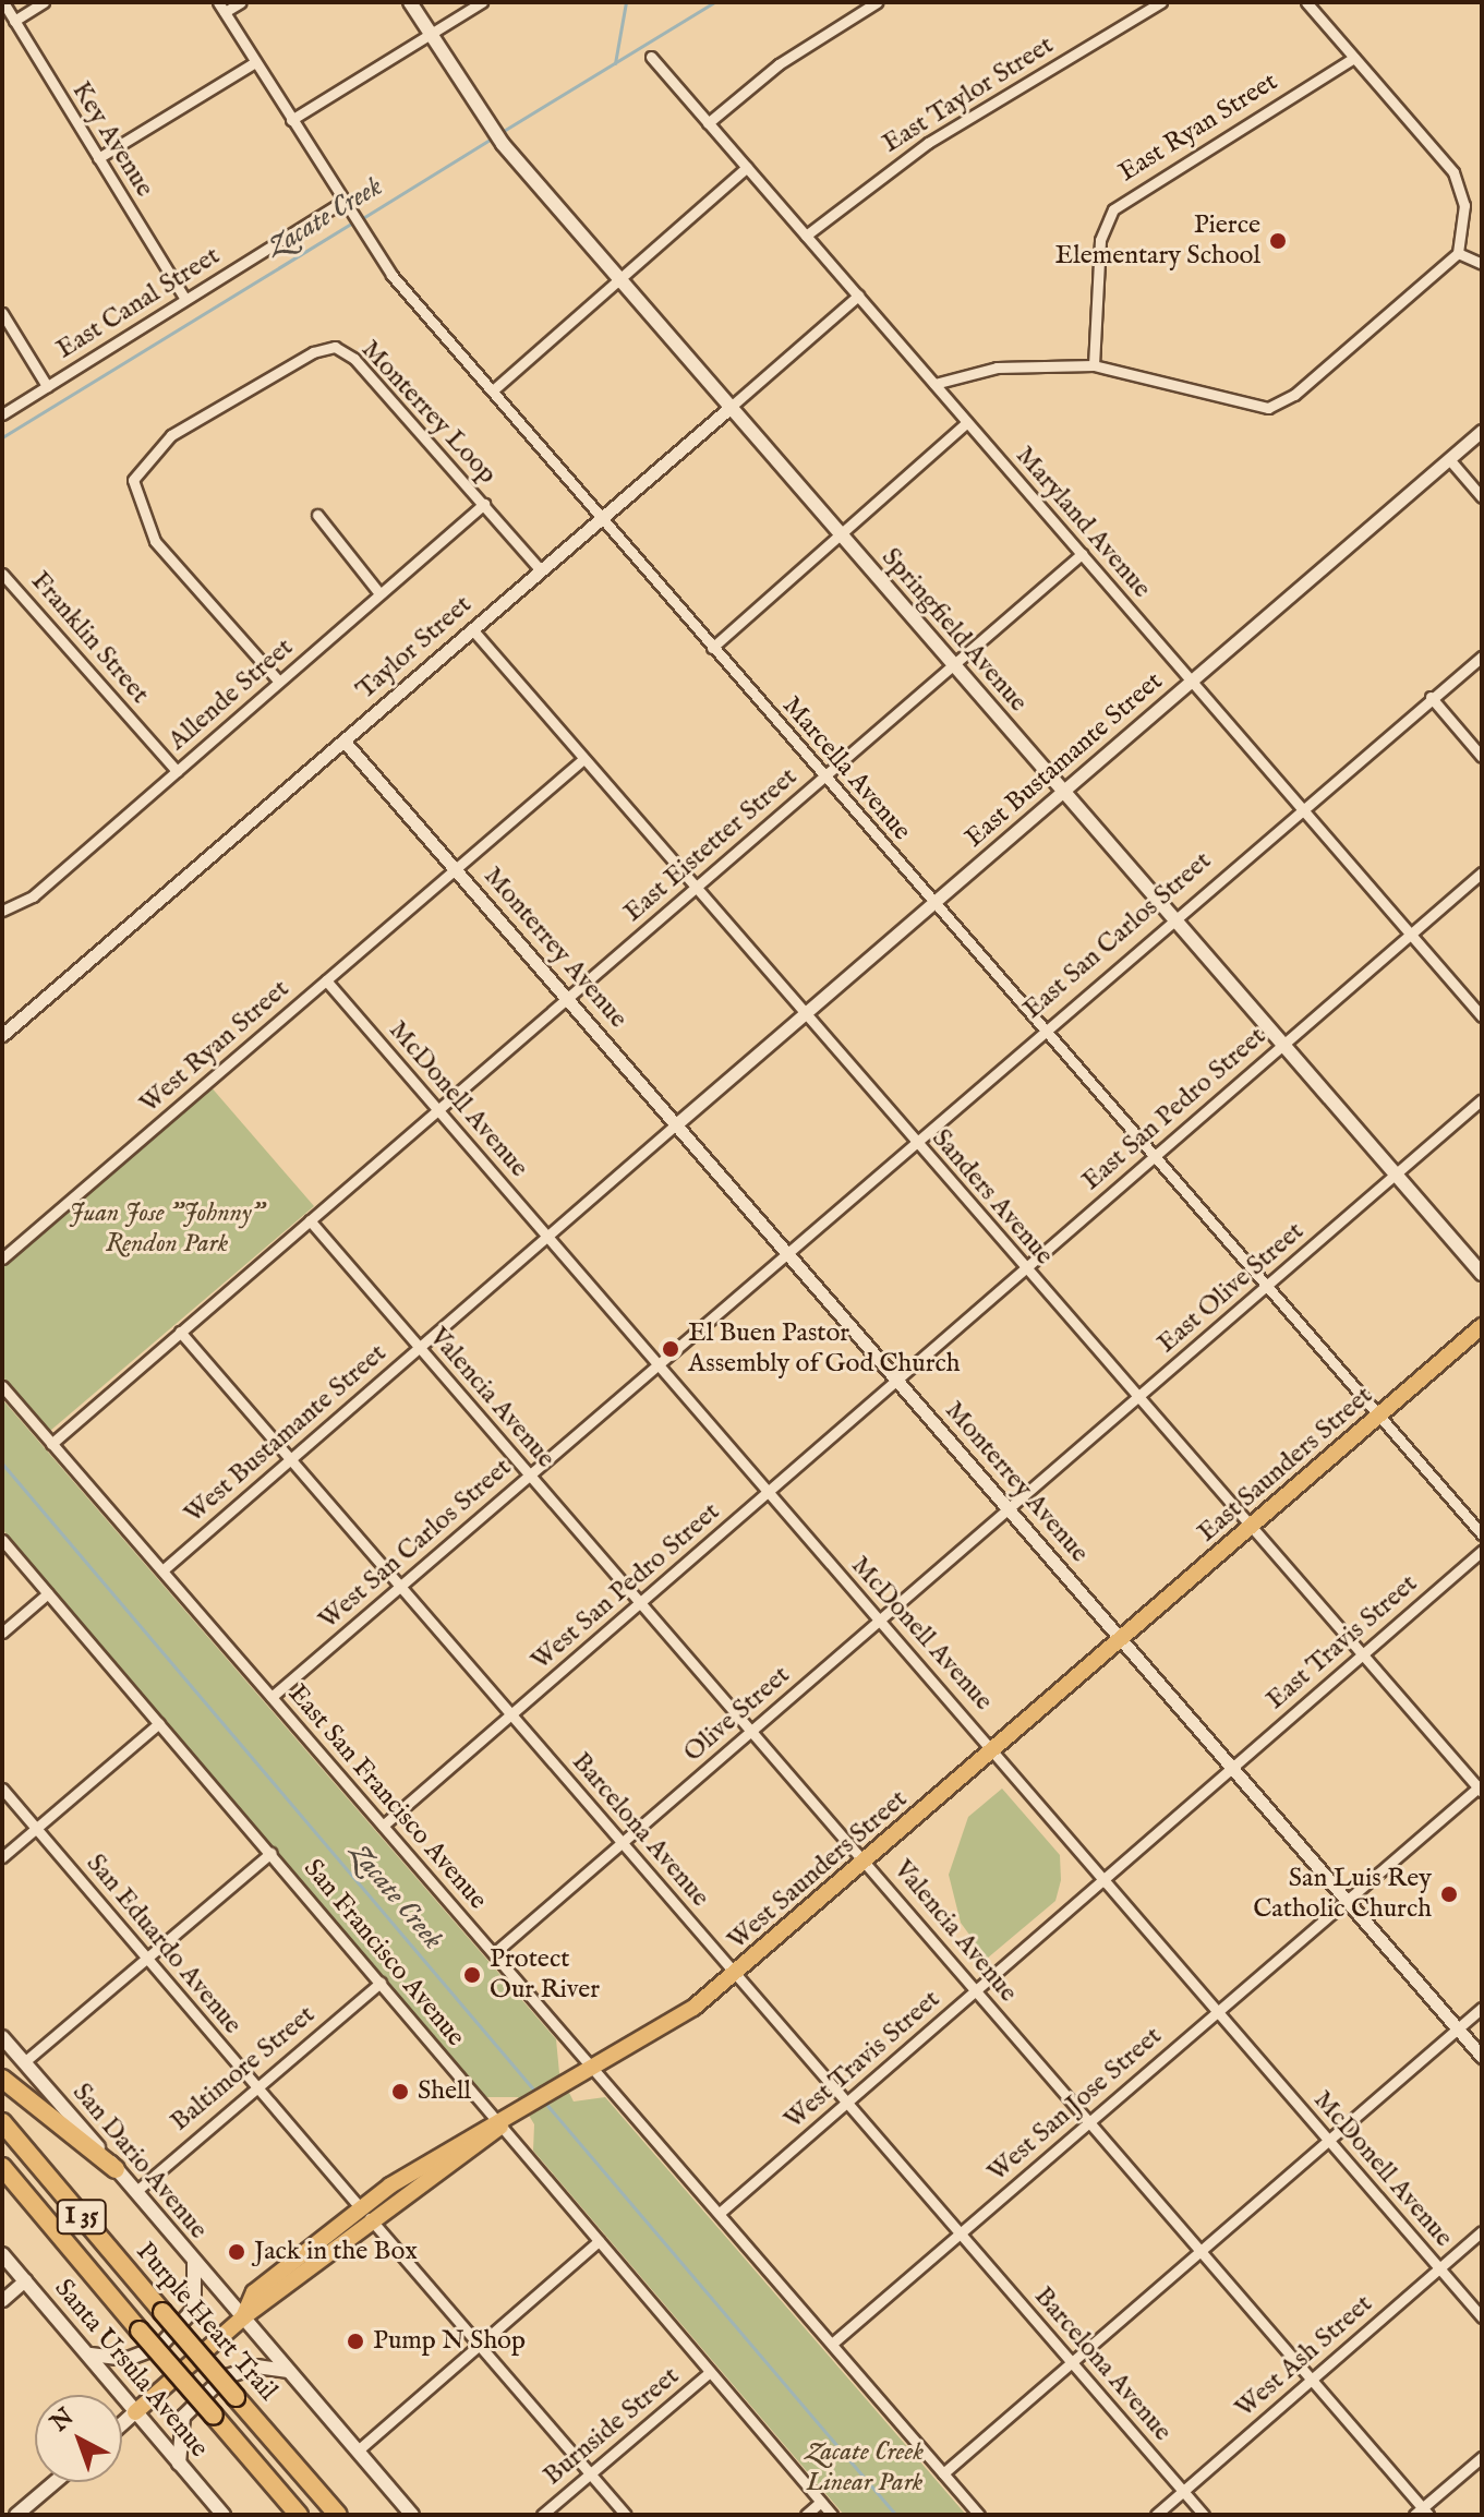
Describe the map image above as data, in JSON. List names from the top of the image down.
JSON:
{
  "streets": {
    "highway": ["I 35", "Purple Heart Trail"],
    "main road": [
      "Springfield Avenue",
      "East Saunders Street",
      "West Saunders Street",
      "San Dario Avenue",
      "Santa Ursula Avenue"
    ],
    "street": [
      "East Taylor Street",
      "East Ryan Street",
      "Key Avenue",
      "East Canal Street",
      "Monterrey Loop",
      "Maryland Avenue",
      "Franklin Street",
      "Taylor Street",
      "Allende Street",
      "East Bustamante Street",
      "Marcella Avenue",
      "East Eistetter Street",
      "East San Carlos Street",
      "Monterrey Avenue",
      "West Ryan Street",
      "McDonell Avenue",
      "East San Pedro Street",
      "Sanders Avenue",
      "East Olive Street",
      "Valencia Avenue",
      "West Bustamante Street",
      "West San Carlos Street",
      "West San Pedro Street",
      "East Travis Street",
      "Olive Street",
      "East San Francisco Avenue",
      "Barcelona Avenue",
      "San Eduardo Avenue",
      "San Francisco Avenue",
      "West Travis Street",
      "Baltimore Street",
      "West San Jose Street",
      "West Ash Street",
      "Burnside Street"
    ]
  },
  "crossings": [
    ["East Taylor Street", "Maryland Avenue"],
    ["Key Avenue", "East Canal Street"],
    ["East Canal Street", "Marcella Avenue"],
    ["Monterrey Loop", "Taylor Street"],
    ["Monterrey Loop", "Allende Street"],
    ["Maryland Avenue", "Taylor Street"],
    ["Maryland Avenue", "East Bustamante Street"],
    ["Maryland Avenue", "East Eistetter Street"],
    ["Maryland Avenue", "East San Carlos Street"],
    ["Maryland Avenue", "East San Pedro Street"],
    ["Springfield Avenue", "Taylor Street"],
    ["Springfield Avenue", "East Bustamante Street"],
    ["Springfield Avenue", "East Eistetter Street"],
    ["Springfield Avenue", "East San Carlos Street"],
    ["Springfield Avenue", "East San Pedro Street"],
    ["Springfield Avenue", "East Olive Street"],
    ["Franklin Street", "Allende Street"],
    ["Taylor Street", "Marcella Avenue"],
    ["Taylor Street", "Monterrey Avenue"],
    ["Taylor Street", "Sanders Avenue"],
    ["East Bustamante Street", "Marcella Avenue"],
    ["East Bustamante Street", "Monterrey Avenue"],
    ["East Bustamante Street", "Sanders Avenue"],
    ["East Bustamante Street", "West Bustamante Street"],
    ["Marcella Avenue", "East Eistetter Street"],
    ["Marcella Avenue", "East San Carlos Street"],
    ["Marcella Avenue", "East San Pedro Street"],
    ["Marcella Avenue", "East Olive Street"],
    ["Marcella Avenue", "East Saunders Street"],
    ["East Eistetter Street", "Monterrey Avenue"],
    ["East Eistetter Street", "McDonell Avenue"],
    ["East Eistetter Street", "Sanders Avenue"],
    ["East Eistetter Street", "Valencia Avenue"],
    ["East Eistetter Street", "East San Francisco Avenue"],
    ["East Eistetter Street", "Barcelona Avenue"],
    ["East San Carlos Street", "Monterrey Avenue"],
    ["East San Carlos Street", "Sanders Avenue"],
    ["East San Carlos Street", "West San Carlos Street"],
    ["Monterrey Avenue", "West Ryan Street"],
    ["Monterrey Avenue", "East San Pedro Street"],
    ["Monterrey Avenue", "East Olive Street"],
    ["Monterrey Avenue", "West Bustamante Street"],
    ["Monterrey Avenue", "East Saunders Street"],
    ["Monterrey Avenue", "West San Carlos Street"],
    ["Monterrey Avenue", "West San Pedro Street"],
    ["Monterrey Avenue", "East Travis Street"],
    ["Monterrey Avenue", "Olive Street"],
    ["Monterrey Avenue", "West Saunders Street"],
    ["Monterrey Avenue", "West Travis Street"],
    ["Monterrey Avenue", "West San Jose Street"],
    ["West Ryan Street", "McDonell Avenue"],
    ["McDonell Avenue", "West Bustamante Street"],
    ["McDonell Avenue", "West San Carlos Street"],
    ["McDonell Avenue", "West San Pedro Street"],
    ["McDonell Avenue", "Olive Street"],
    ["McDonell Avenue", "West Saunders Street"],
    ["McDonell Avenue", "West Travis Street"],
    ["McDonell Avenue", "West San Jose Street"],
    ["McDonell Avenue", "West Ash Street"],
    ["East San Pedro Street", "Sanders Avenue"],
    ["East San Pedro Street", "West San Pedro Street"],
    ["Sanders Avenue", "East Olive Street"],
    ["Sanders Avenue", "East Saunders Street"],
    ["Sanders Avenue", "East Travis Street"],
    ["Sanders Avenue", "West San Jose Street"],
    ["East Olive Street", "Olive Street"],
    ["Valencia Avenue", "West Bustamante Street"],
    ["Valencia Avenue", "West San Carlos Street"],
    ["Valencia Avenue", "West San Pedro Street"],
    ["Valencia Avenue", "Olive Street"],
    ["Valencia Avenue", "West Saunders Street"],
    ["Valencia Avenue", "West Travis Street"],
    ["Valencia Avenue", "West San Jose Street"],
    ["Valencia Avenue", "West Ash Street"],
    ["West Bustamante Street", "East San Francisco Avenue"],
    ["West Bustamante Street", "Barcelona Avenue"],
    ["East Saunders Street", "West Saunders Street"],
    ["West San Carlos Street", "East San Francisco Avenue"],
    ["West San Carlos Street", "Barcelona Avenue"],
    ["West San Pedro Street", "East San Francisco Avenue"],
    ["West San Pedro Street", "Barcelona Avenue"],
    ["East Travis Street", "West Travis Street"],
    ["Olive Street", "East San Francisco Avenue"],
    ["Olive Street", "Barcelona Avenue"],
    ["East San Francisco Avenue", "West Saunders Street"],
    ["East San Francisco Avenue", "West Travis Street"],
    ["East San Francisco Avenue", "West San Jose Street"],
    ["Barcelona Avenue", "West Saunders Street"],
    ["Barcelona Avenue", "West Travis Street"],
    ["Barcelona Avenue", "West San Jose Street"],
    ["Barcelona Avenue", "West Ash Street"],
    ["West Saunders Street", "San Eduardo Avenue"],
    ["West Saunders Street", "San Francisco Avenue"],
    ["West Saunders Street", "San Dario Avenue"],
    ["West Saunders Street", "Santa Ursula Avenue"],
    ["San Eduardo Avenue", "Baltimore Street"],
    ["San Eduardo Avenue", "Burnside Street"],
    ["San Francisco Avenue", "Baltimore Street"],
    ["San Francisco Avenue", "Burnside Street"],
    ["Baltimore Street", "San Dario Avenue"]
  ],
  "water": ["Zacate Creek"],
  "parks": ["Juan Jose \"Johnny\" Rendon Park", "Zacate Creek Linear Park"],
  "places": [
    "Pierce Elementary School",
    "El Buen Pastor Assembly of God Church",
    "San Luis Rey Catholic Church",
    "Protect Our River",
    "Shell",
    "Jack in the Box",
    "Pump N Shop"
  ],
  "north": "top left"
}
